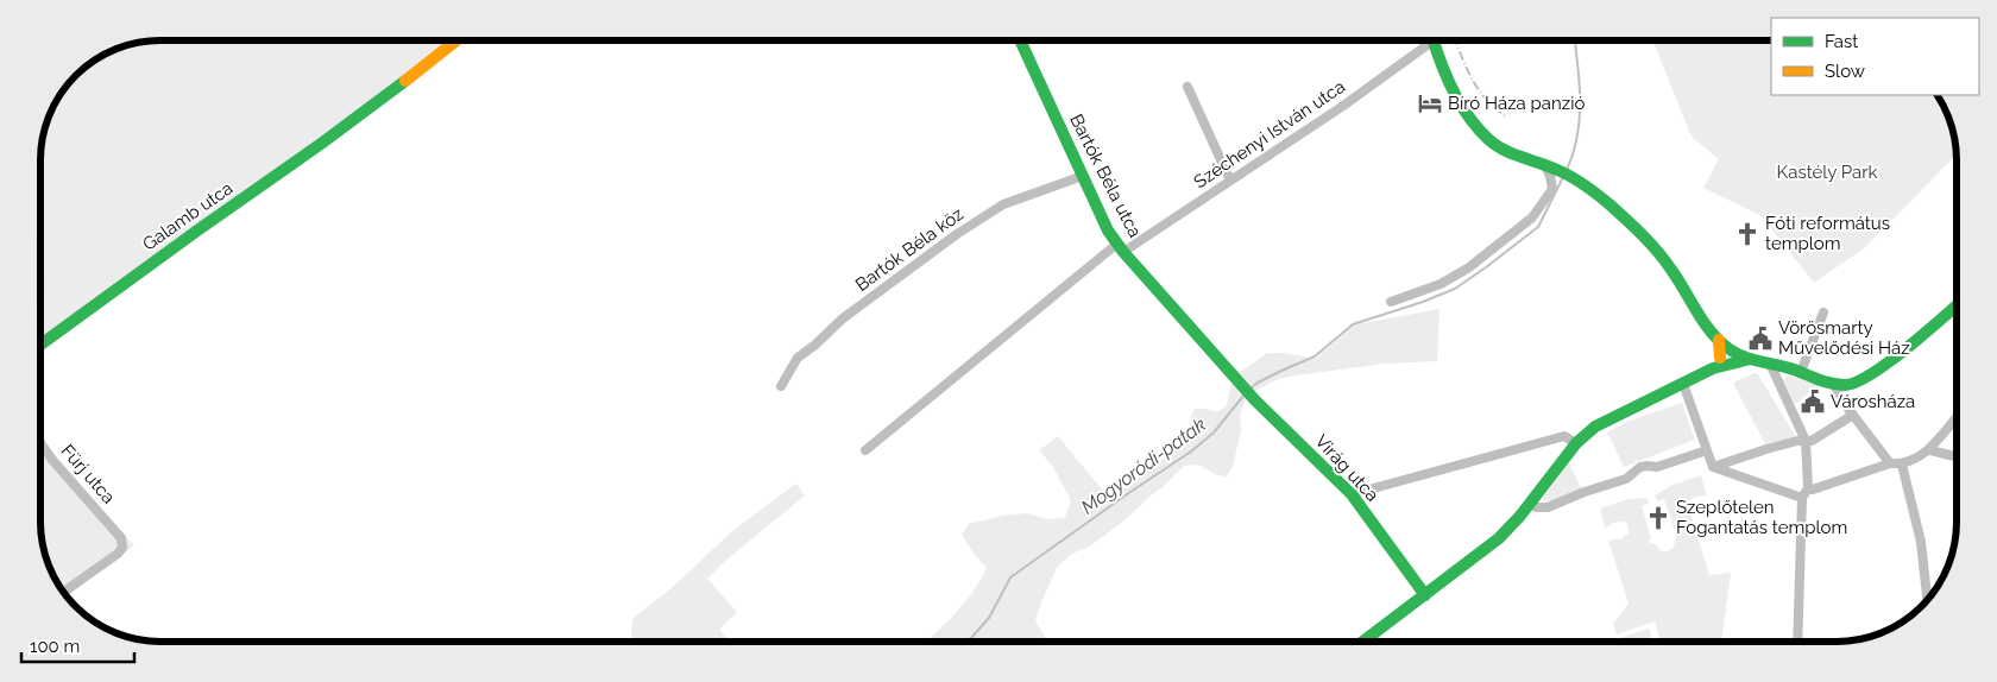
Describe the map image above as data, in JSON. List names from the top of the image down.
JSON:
{
  "streets": {
    "main road": ["Bartók Béla utca", "Galamb utca", "Virág utca"],
    "street": ["Széchenyi István utca", "Bartók Béla köz", "Fürj utca"]
  },
  "crossings": [
    ["Széchenyi István utca", "Bartók Béla utca"],
    ["Bartók Béla utca", "Bartók Béla köz"],
    ["Bartók Béla utca", "Virág utca"]
  ],
  "water": ["Mogyoródi-patak"],
  "parks": ["Kastély Park"],
  "places": {
    "hotel": ["Bíró Háza panzió"],
    "church": ["Fóti református templom", "Szeplőtelen Fogantatás templom"],
    "public building": ["Vörösmarty Művelődési Ház", "Városháza"]
  },
  "legend": ["Fast", "Slow"],
  "scale_bar": "100 m"
}
